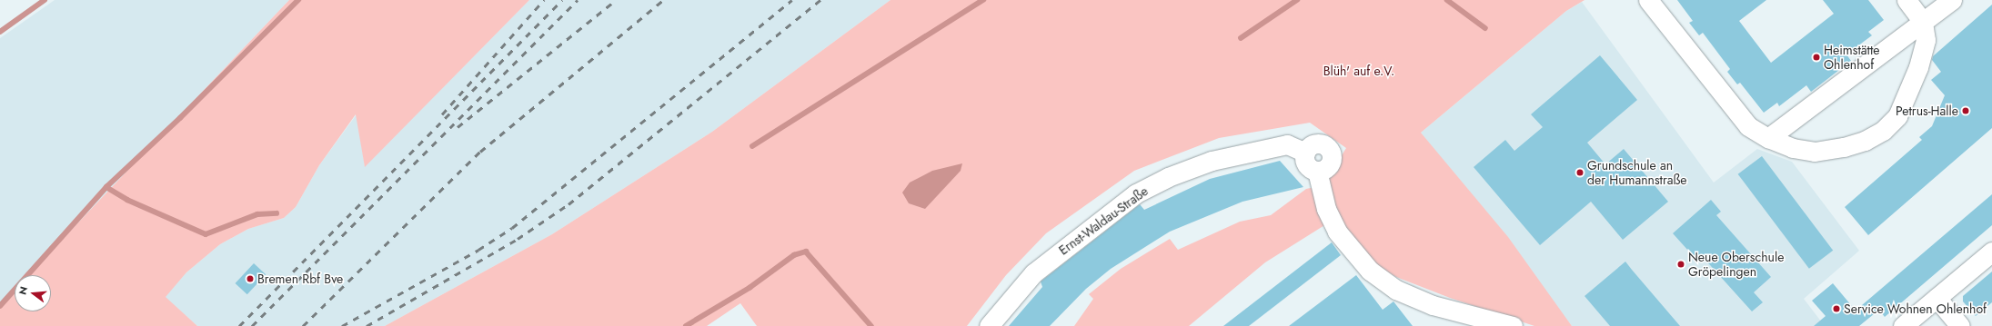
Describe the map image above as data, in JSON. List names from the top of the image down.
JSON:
{
  "streets": {
    "street": ["Ernst-Waldau-Straße"]
  },
  "parks": ["Blüh' auf e.V."],
  "places": [
    "Heimstätte Ohlenhof",
    "Petrus-Halle",
    "Grundschule an der Humannstraße",
    "Neue Oberschule Gröpelingen",
    "Bremen Rbf Bve",
    "Service Wohnen Ohlenhof"
  ],
  "north": "left"
}
